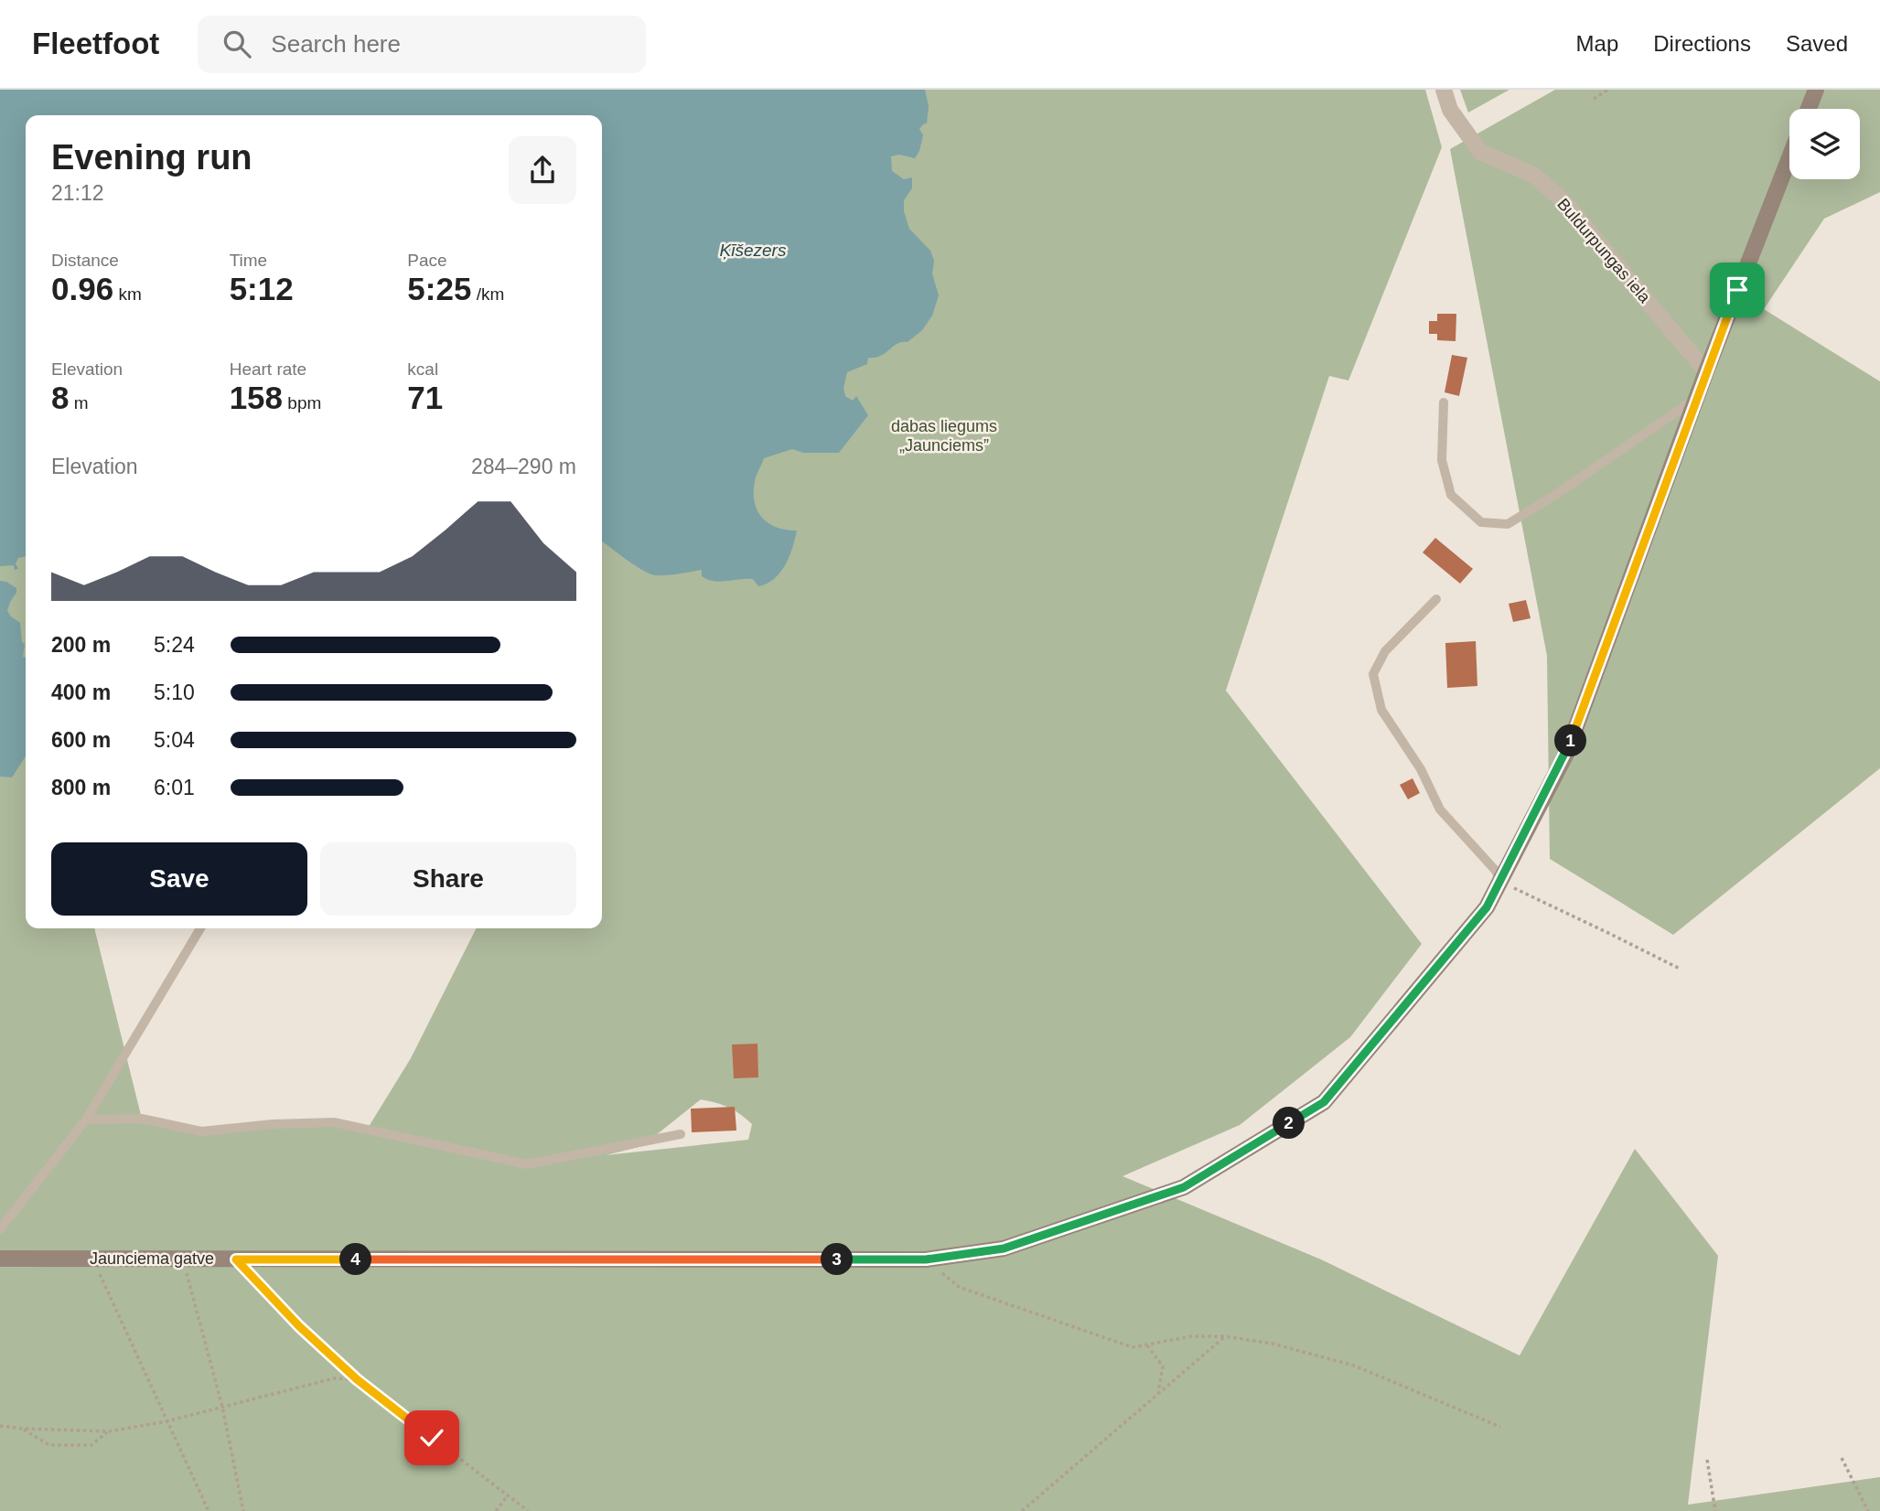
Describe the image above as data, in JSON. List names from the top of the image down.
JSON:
{
  "streets": {
    "main road": ["Jaunciema gatve"],
    "street": ["Buldurpungas iela"]
  },
  "crossings": [
    ["Buldurpungas iela", "Jaunciema gatve"]
  ],
  "water": ["Ķīšezers"],
  "parks": ["dabas liegums „Jaunciems”"],
  "page": {
    "header": "Fleetfoot",
    "search": "Search here",
    "nav": ["Map", "Directions", "Saved"],
    "heading": ["Evening run", "21:12"],
    "stats": [
      ["Distance", "0.96 km"],
      ["Time", "5:12"],
      ["Pace", "5:25 /km"],
      ["Elevation", "8 m"],
      ["Heart rate", "158 bpm"],
      ["kcal", "71"]
    ],
    "chart": ["Elevation", "284–290 m"],
    "list": [
      {
        "name": "200 m",
        "note": "5:24"
      },
      {
        "name": "400 m",
        "note": "5:10"
      },
      {
        "name": "600 m",
        "note": "5:04"
      },
      {
        "name": "800 m",
        "note": "6:01"
      }
    ],
    "pins": [
      "1",
      "2",
      "3",
      "4"
    ],
    "buttons": ["Save", "Share"]
  }
}
